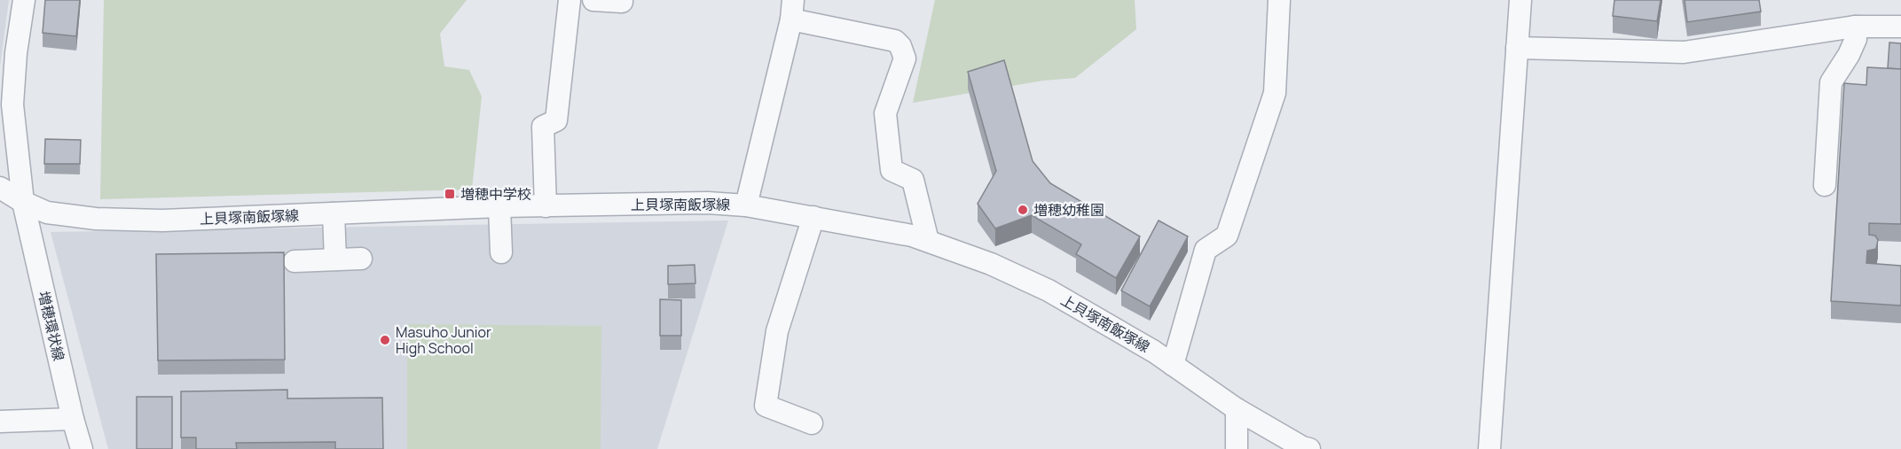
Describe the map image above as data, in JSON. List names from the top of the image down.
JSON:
{
  "streets": {
    "street": ["上貝塚南飯塚線", "増穂環状線"]
  },
  "crossings": [
    ["上貝塚南飯塚線", "増穂環状線"]
  ],
  "places": {
    "transit": ["増穂中学校"],
    "other": ["増穂幼稚園", "Masuho Junior High School"]
  }
}
